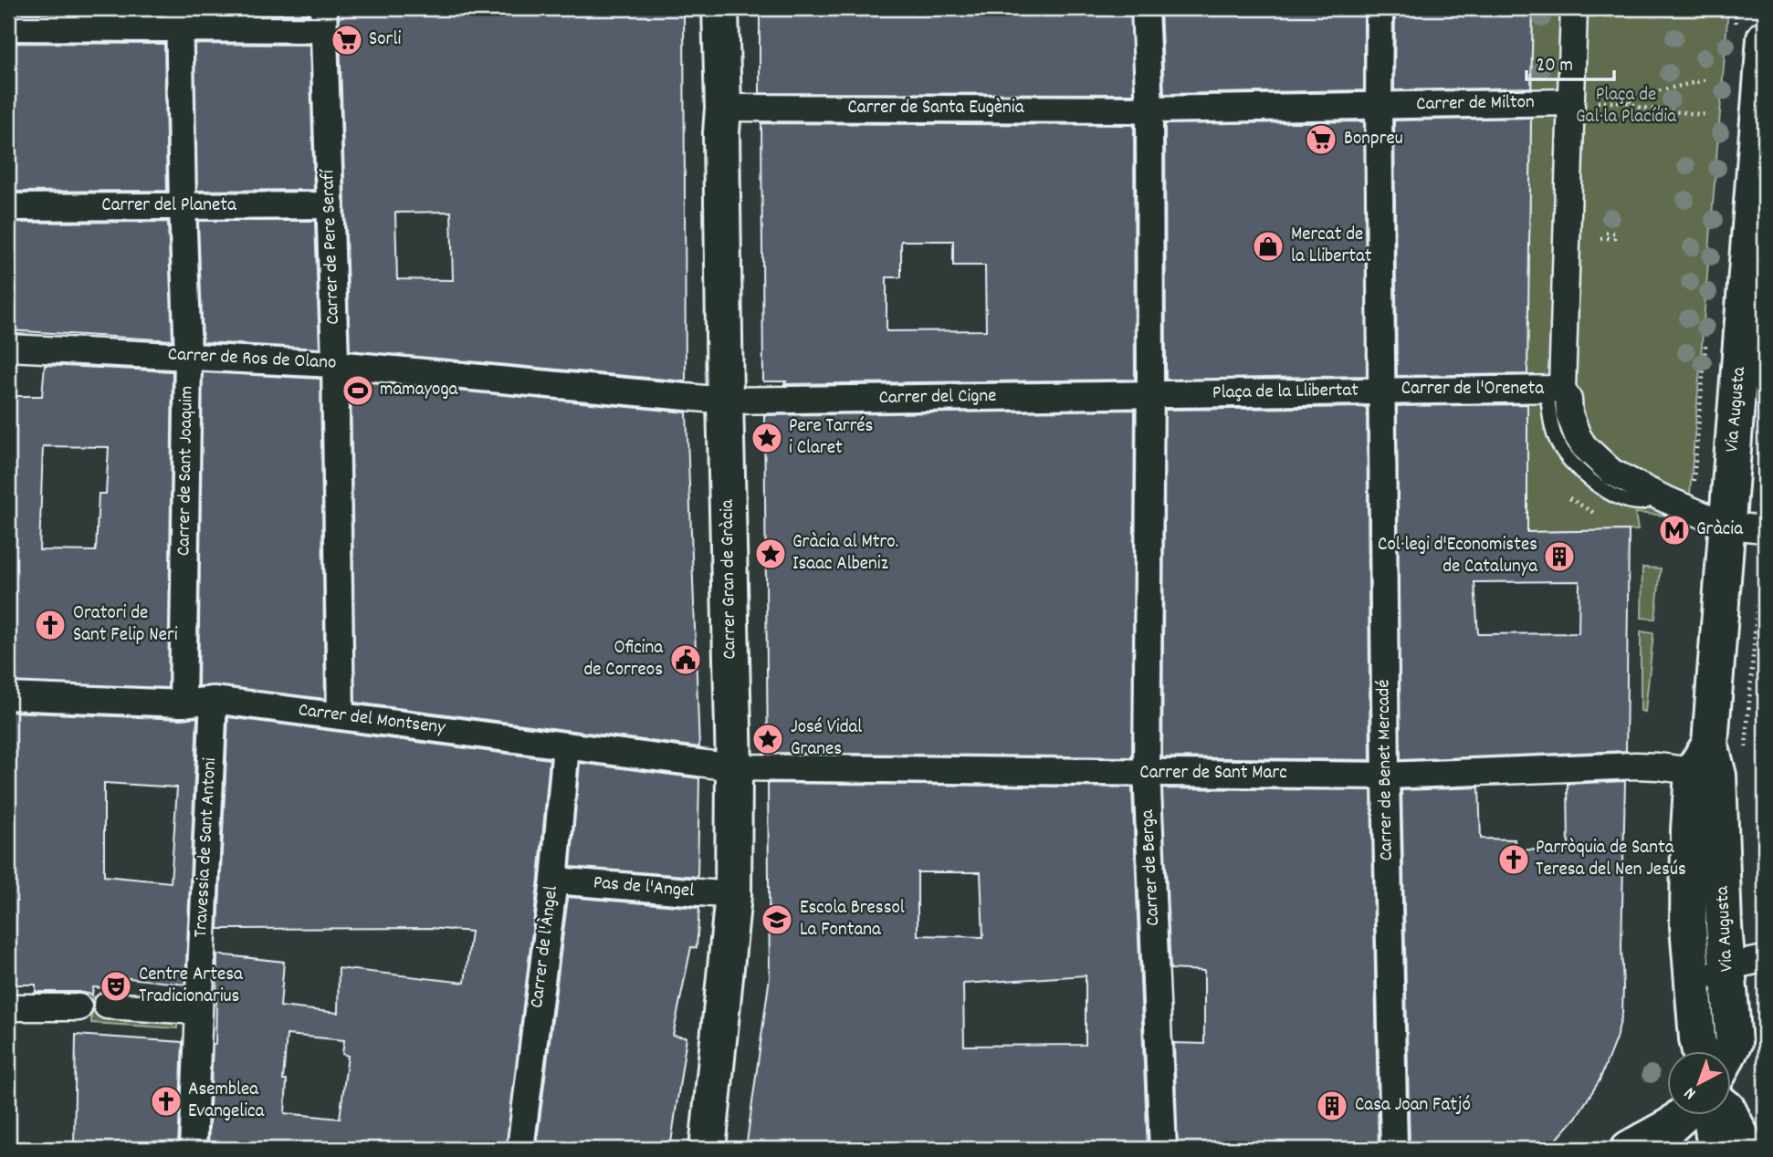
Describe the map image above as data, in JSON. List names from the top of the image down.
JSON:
{
  "streets": {
    "main road": ["Via Augusta", "Carrer Gran de Gràcia"],
    "street": [
      "Carrer de Milton",
      "Carrer de Santa Eugènia",
      "Carrer del Planeta",
      "Carrer de Pere Serafí",
      "Carrer de Ros de Olano",
      "Carrer de l'Oreneta",
      "Plaça de la Llibertat",
      "Carrer del Cigne",
      "Carrer de Sant Joaquim",
      "Carrer del Montseny",
      "Carrer de Benet Mercadé",
      "Carrer de Sant Marc",
      "Travessia de Sant Antoni",
      "Carrer de Berga",
      "Pas de l'Angel",
      "Carrer de l'Àngel"
    ]
  },
  "crossings": [
    ["Carrer de Milton", "Plaça de la Llibertat"],
    ["Carrer de Santa Eugènia", "Carrer Gran de Gràcia"],
    ["Carrer del Planeta", "Carrer de Pere Serafí"],
    ["Carrer del Planeta", "Carrer de Sant Joaquim"],
    ["Carrer de Pere Serafí", "Carrer de Ros de Olano"],
    ["Carrer de Pere Serafí", "Carrer del Montseny"],
    ["Carrer de Ros de Olano", "Carrer del Cigne"],
    ["Carrer de Ros de Olano", "Carrer de Sant Joaquim"],
    ["Carrer de Ros de Olano", "Carrer Gran de Gràcia"],
    ["Carrer de l'Oreneta", "Plaça de la Llibertat"],
    ["Carrer de l'Oreneta", "Carrer de Benet Mercadé"],
    ["Plaça de la Llibertat", "Carrer del Cigne"],
    ["Plaça de la Llibertat", "Carrer de Benet Mercadé"],
    ["Plaça de la Llibertat", "Carrer de Berga"],
    ["Carrer del Cigne", "Carrer Gran de Gràcia"],
    ["Carrer del Cigne", "Carrer de Berga"],
    ["Via Augusta", "Carrer de Sant Marc"],
    ["Carrer de Sant Joaquim", "Carrer del Montseny"],
    ["Carrer Gran de Gràcia", "Carrer del Montseny"],
    ["Carrer Gran de Gràcia", "Carrer de Sant Marc"],
    ["Carrer Gran de Gràcia", "Pas de l'Angel"],
    ["Carrer del Montseny", "Carrer de Sant Marc"],
    ["Carrer del Montseny", "Travessia de Sant Antoni"],
    ["Carrer del Montseny", "Carrer de l'Àngel"],
    ["Carrer de Benet Mercadé", "Carrer de Sant Marc"],
    ["Carrer de Sant Marc", "Carrer de Berga"],
    ["Pas de l'Angel", "Carrer de l'Àngel"]
  ],
  "parks": ["Plaça de Gal·la Placídia"],
  "places": {
    "supermarket": ["Sorli", "Bonpreu"],
    "shop": ["Mercat de la Llibertat"],
    "sports": ["mamayoga"],
    "place": ["Pere Tarrés i Claret", "Gràcia al Mtro. Isaac Albeniz", "José Vidal Granes"],
    "metro station": ["Gràcia"],
    "building": ["Col·legi d'Economistes de Catalunya", "Casa Joan Fatjó"],
    "church": ["Oratori de Sant Felip Neri", "Parròquia de Santa Teresa del Nen Jesús", "Asemblea Evangelica"],
    "public building": ["Oficina de Correos"],
    "school or university": ["Escola Bressol La Fontana"],
    "theatre": ["Centre Artesa Tradicionarius"]
  },
  "scale_bar": "20 m",
  "north": "bottom left"
}
